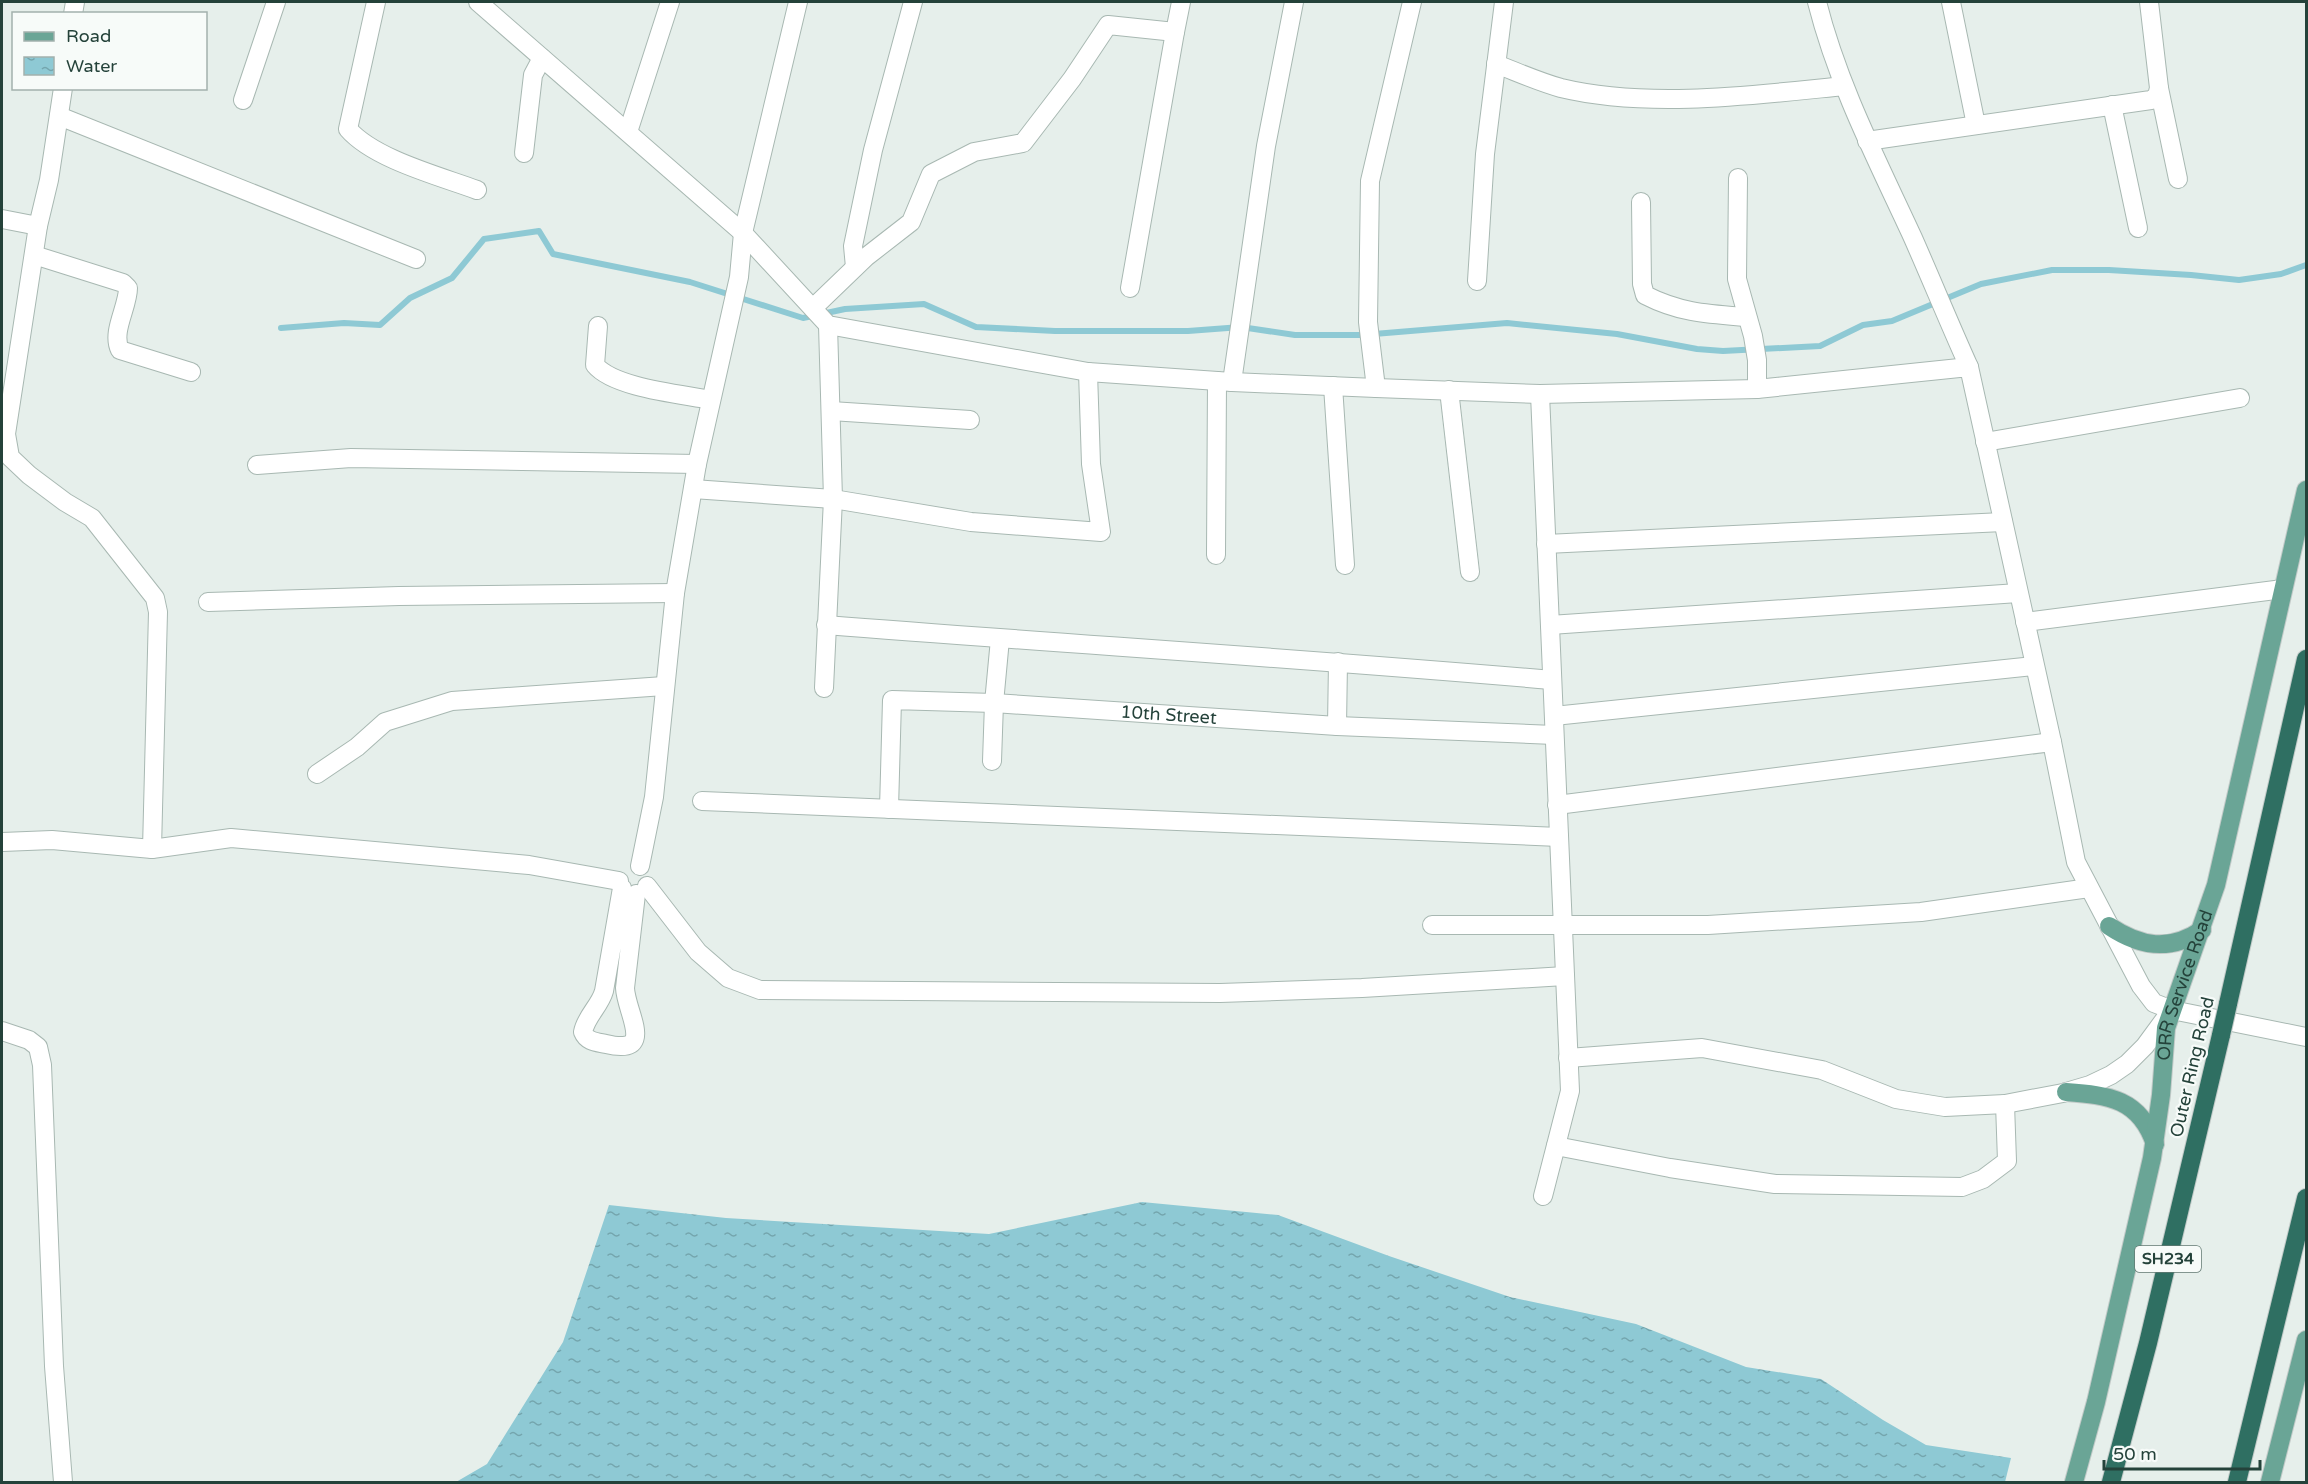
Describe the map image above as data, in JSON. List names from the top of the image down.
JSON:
{
  "streets": {
    "highway": ["Outer Ring Road", "SH234"],
    "main road": ["ORR Service Road"],
    "street": ["10th Street"]
  },
  "legend": ["Road", "Water"],
  "scale_bar": "50 m"
}
